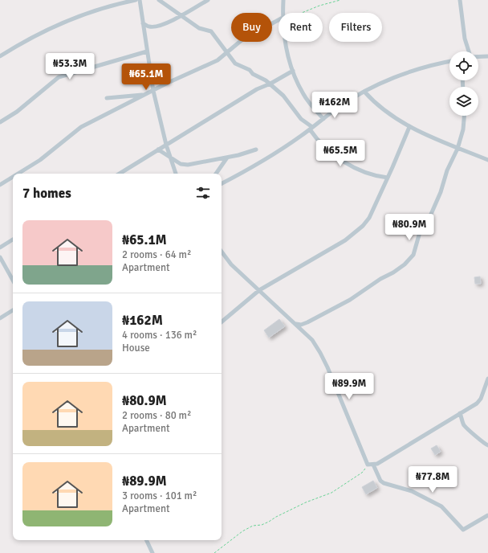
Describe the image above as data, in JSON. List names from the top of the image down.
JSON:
{
  "page": {
    "chip": ["Buy", "Rent", "Filters"],
    "price": [
      "₦53.3M",
      "₦65.1M",
      "₦162M",
      "₦65.5M",
      "₦80.9M",
      "₦89.9M",
      "₦77.8M"
    ],
    "heading": "7 homes",
    "list": [
      {
        "name": "₦65.1M",
        "note": "2 rooms · 64 m² · Apartment"
      },
      {
        "name": "₦162M",
        "note": "4 rooms · 136 m² · House"
      },
      {
        "name": "₦80.9M",
        "note": "2 rooms · 80 m² · Apartment"
      },
      {
        "name": "₦89.9M",
        "note": "3 rooms · 101 m² · Apartment"
      }
    ]
  }
}
